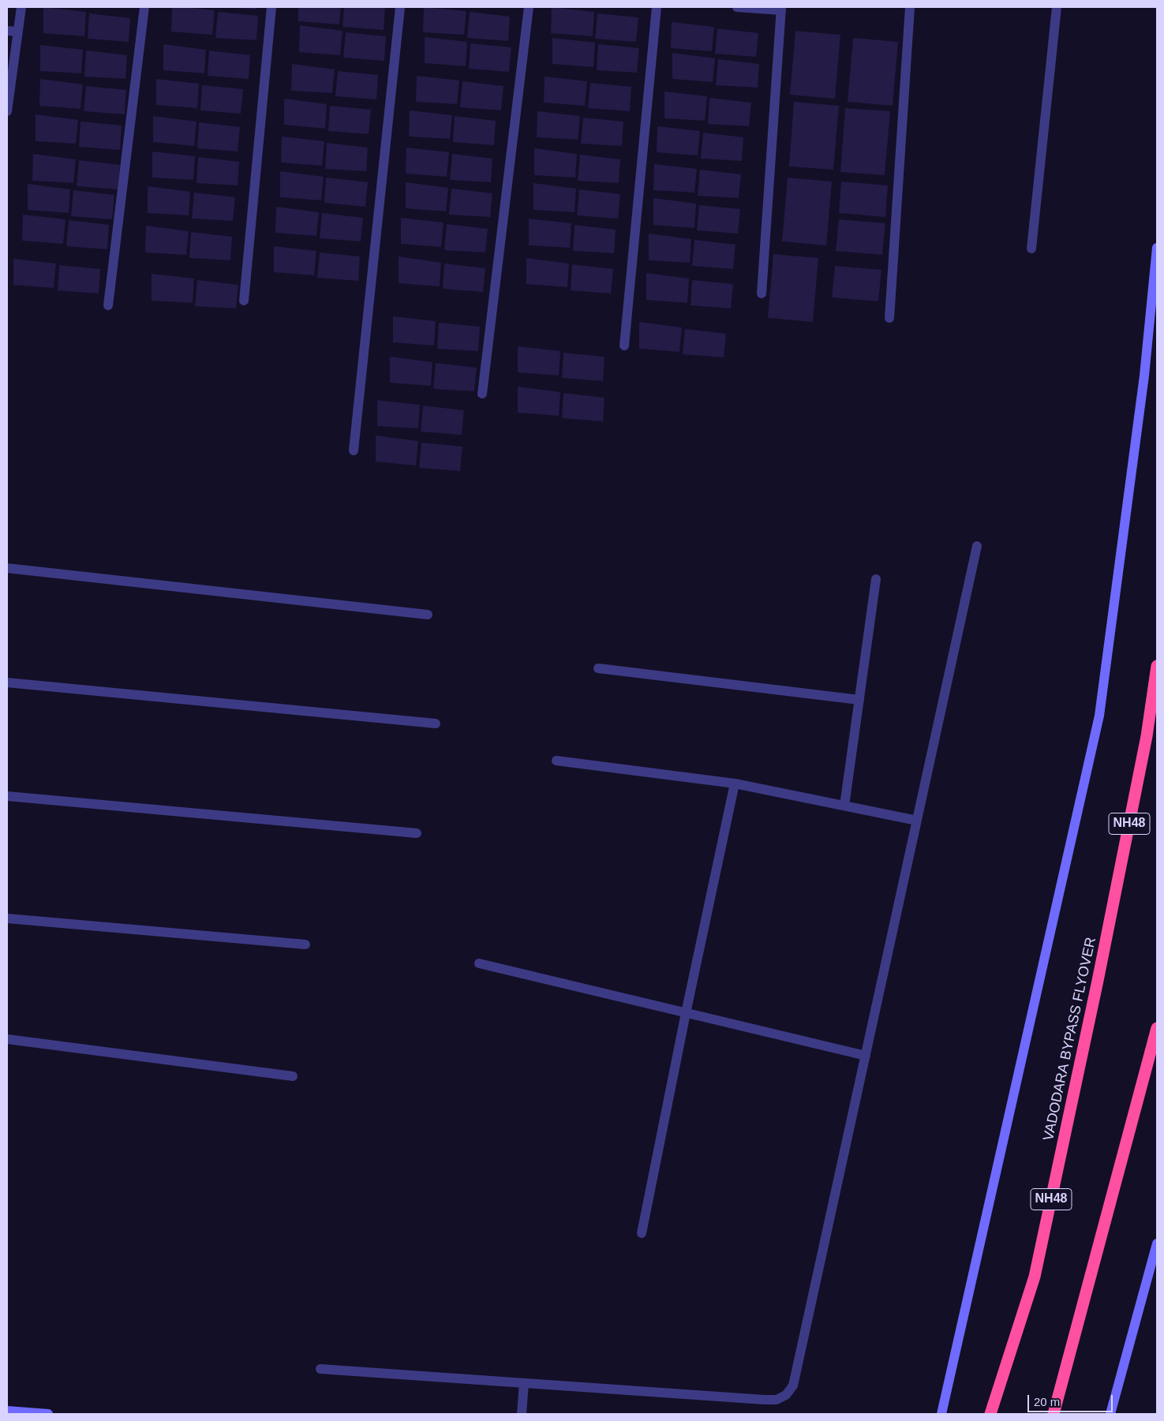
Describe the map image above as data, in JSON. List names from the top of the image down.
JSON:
{
  "streets": {
    "highway": ["NH48", "VADODARA BYPASS FLYOVER"]
  },
  "scale_bar": "20 m"
}
